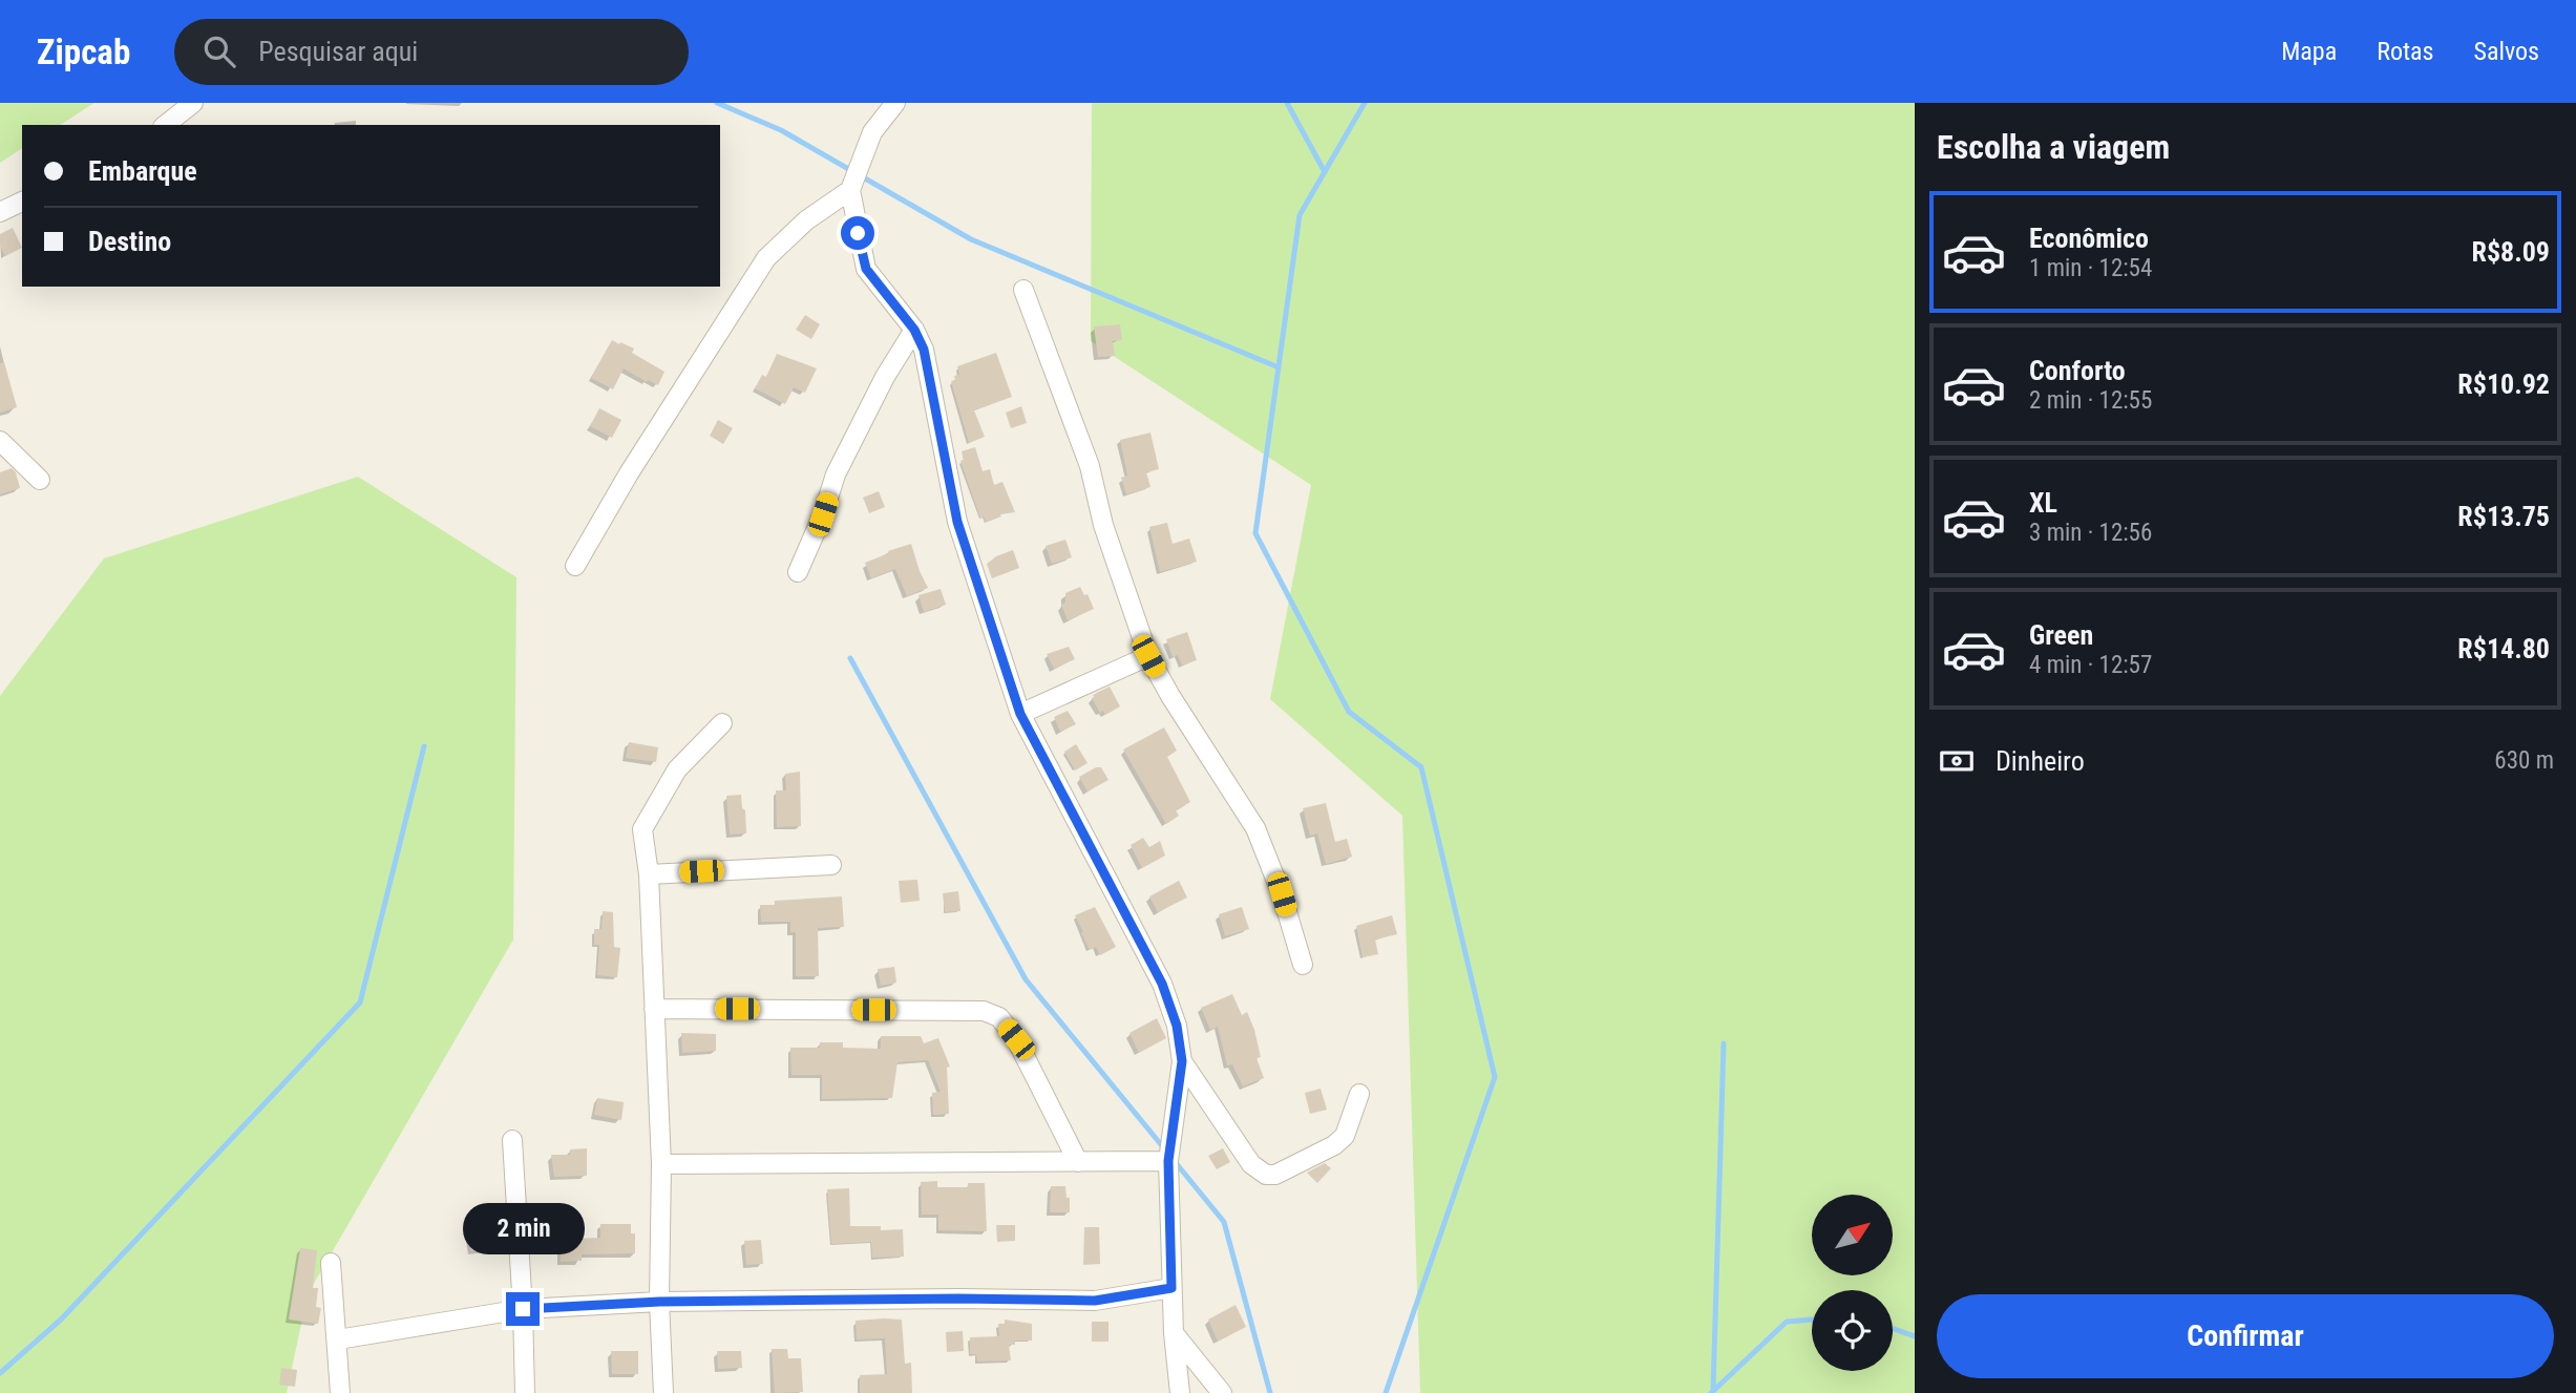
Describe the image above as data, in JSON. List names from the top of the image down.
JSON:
{
  "north": "top right",
  "page": {
    "header": "Zipcab",
    "search": "Pesquisar aqui",
    "nav": ["Mapa", "Rotas", "Salvos"],
    "heading": "Escolha a viagem",
    "banner": ["Embarque", "Destino"],
    "list": [
      {
        "name": "Econômico",
        "note": "1 min · 12:54",
        "value": "R$8.09"
      },
      {
        "name": "Conforto",
        "note": "2 min · 12:55",
        "value": "R$10.92"
      },
      {
        "name": "XL",
        "note": "3 min · 12:56",
        "value": "R$13.75"
      },
      {
        "name": "Green",
        "note": "4 min · 12:57",
        "value": "R$14.80"
      }
    ],
    "pay": ["Dinheiro", "630 m"],
    "bubble": "2 min",
    "buttons": "Confirmar"
  }
}
